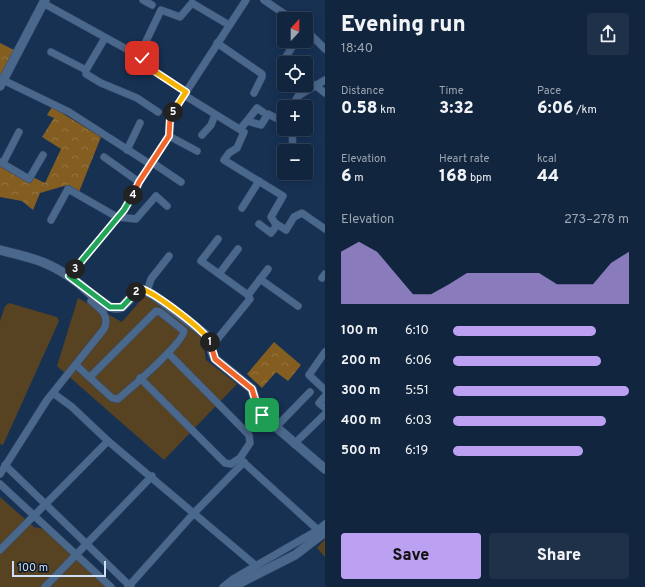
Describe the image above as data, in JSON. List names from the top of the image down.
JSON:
{
  "scale_bar": "100 m",
  "north": "top",
  "page": {
    "heading": ["Evening run", "18:40"],
    "map_buttons": ["+", "−"],
    "stats": [
      ["Distance", "0.58 km"],
      ["Time", "3:32"],
      ["Pace", "6:06 /km"],
      ["Elevation", "6 m"],
      ["Heart rate", "168 bpm"],
      ["kcal", "44"]
    ],
    "pins": [
      "5",
      "4",
      "3",
      "2",
      "1"
    ],
    "chart": ["Elevation", "273–278 m"],
    "list": [
      {
        "name": "100 m",
        "note": "6:10"
      },
      {
        "name": "200 m",
        "note": "6:06"
      },
      {
        "name": "300 m",
        "note": "5:51"
      },
      {
        "name": "400 m",
        "note": "6:03"
      },
      {
        "name": "500 m",
        "note": "6:19"
      }
    ],
    "buttons": ["Save", "Share"],
    "scale": "100 m"
  }
}
